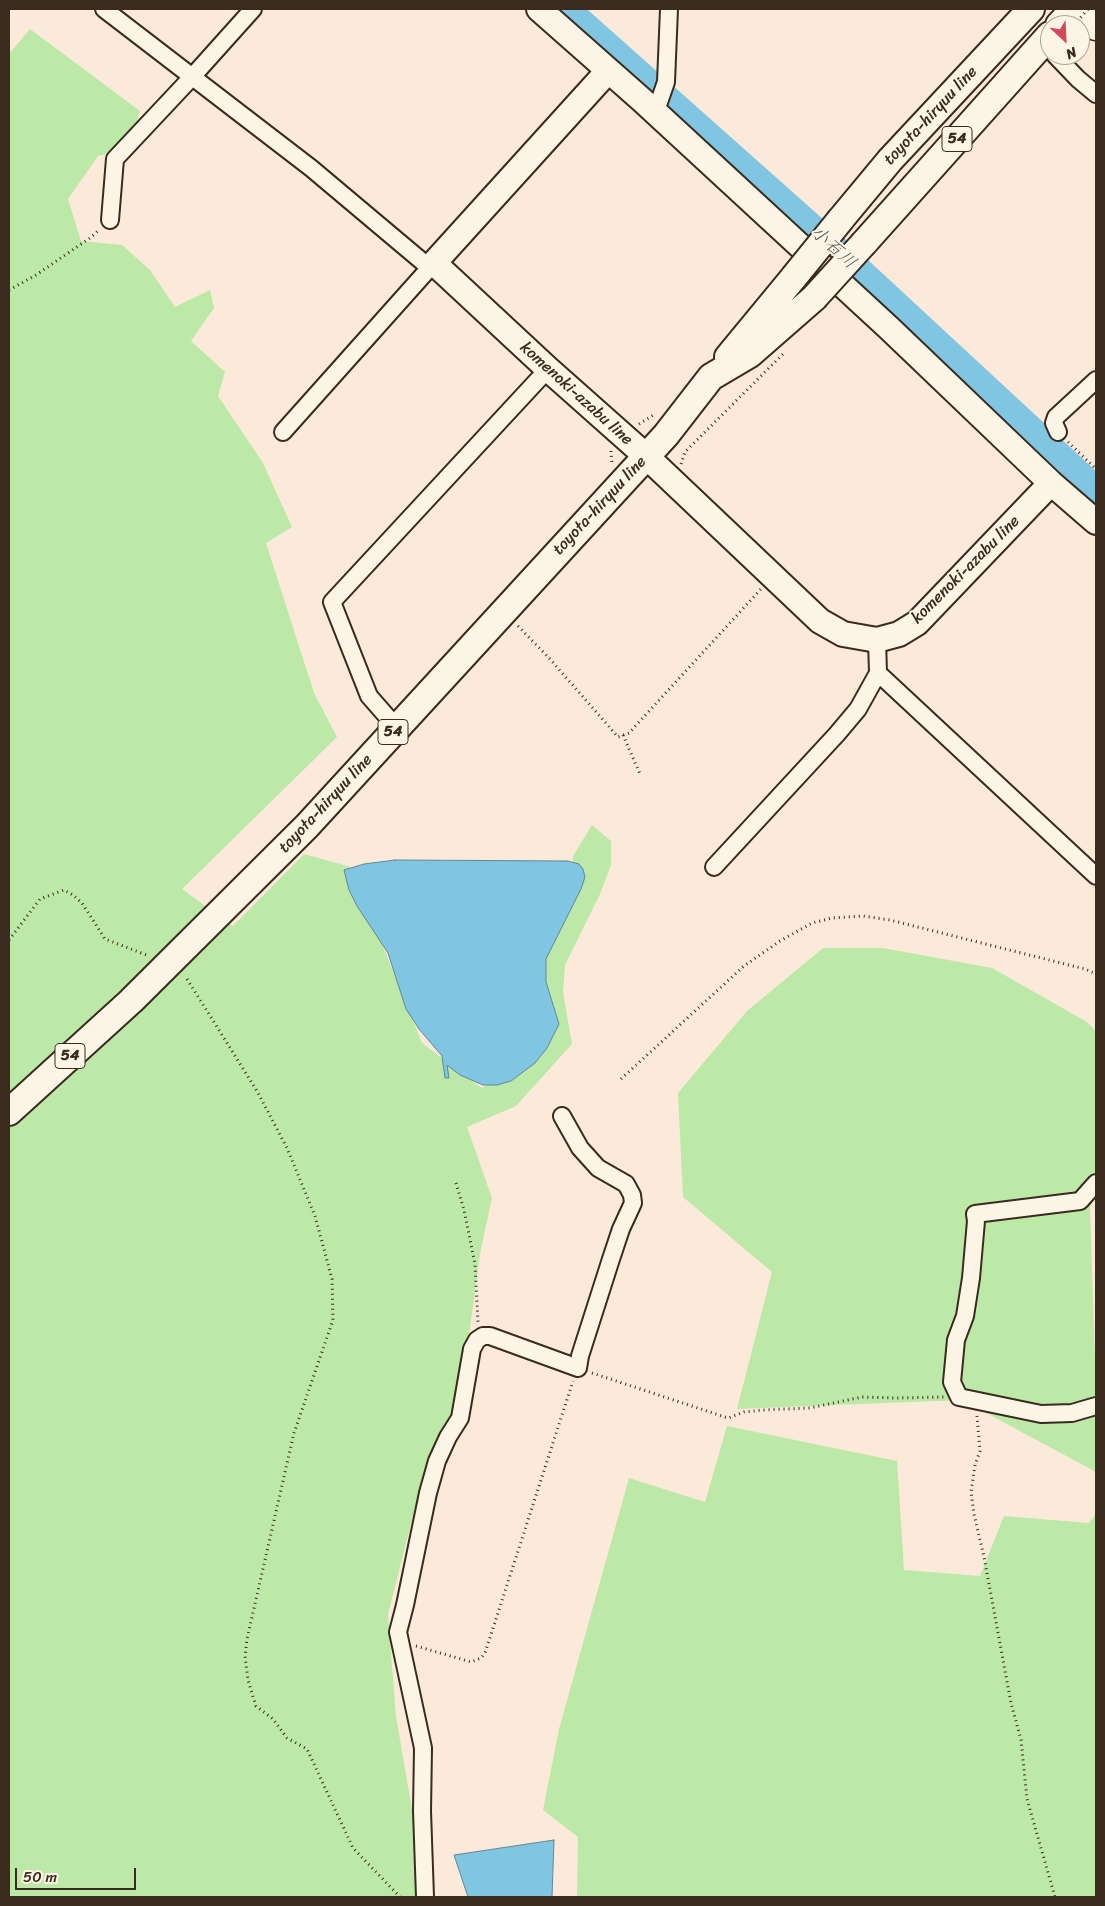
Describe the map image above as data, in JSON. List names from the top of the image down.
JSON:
{
  "streets": {
    "main road": ["toyota-hiryuu line", "54", "komenoki-azabu line"]
  },
  "crossings": [
    ["toyota-hiryuu line", "komenoki-azabu line"]
  ],
  "water": ["小石川"],
  "scale_bar": "50 m",
  "north": "bottom right"
}
